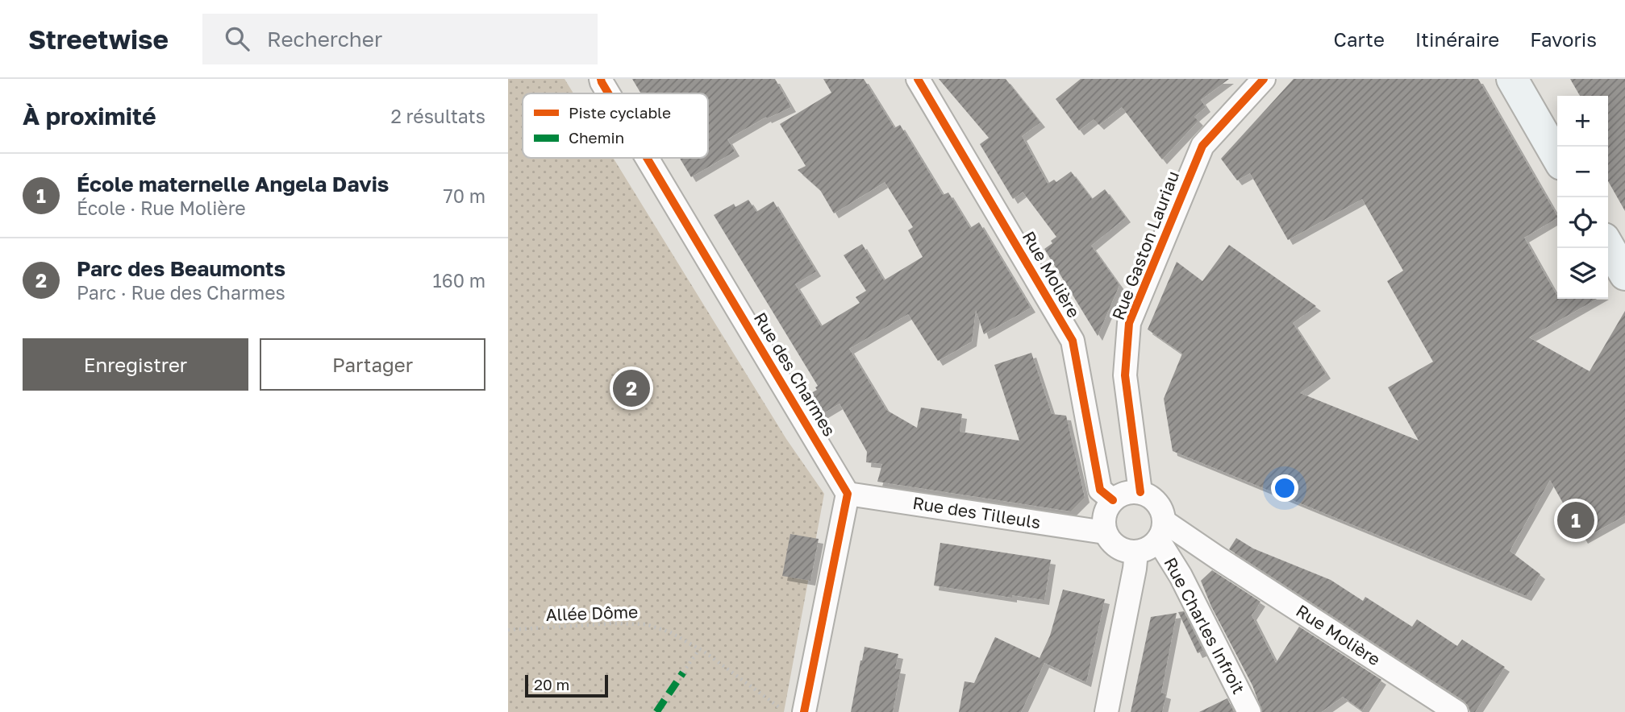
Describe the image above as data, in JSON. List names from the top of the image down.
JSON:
{
  "streets": {
    "street": [
      "Rue Gaston Lauriau",
      "Rue Molière",
      "Rue des Charmes",
      "Rue des Tilleuls",
      "Rue Charles Infroit"
    ],
    "path": ["Allée Dôme"]
  },
  "crossings": [
    ["Rue Gaston Lauriau", "Rue Molière"],
    ["Rue Gaston Lauriau", "Rue des Tilleuls"],
    ["Rue Gaston Lauriau", "Rue Charles Infroit"],
    ["Rue Molière", "Rue des Tilleuls"],
    ["Rue Molière", "Rue Charles Infroit"],
    ["Rue des Charmes", "Rue des Tilleuls"],
    ["Rue des Tilleuls", "Rue Charles Infroit"]
  ],
  "legend": ["Piste cyclable", "Chemin"],
  "scale_bar": "20 m",
  "page": {
    "header": "Streetwise",
    "search": "Rechercher",
    "nav": ["Carte", "Itinéraire", "Favoris"],
    "heading": ["À proximité", "2 résultats"],
    "map_buttons": ["+", "−"],
    "list": [
      {
        "mark": "1",
        "name": "École maternelle Angela Davis",
        "note": "École · Rue Molière",
        "value": "70 m"
      },
      {
        "mark": "2",
        "name": "Parc des Beaumonts",
        "note": "Parc · Rue des Charmes",
        "value": "160 m"
      }
    ],
    "buttons": ["Enregistrer", "Partager"],
    "pins": ["2", "1"],
    "scale": "20 m"
  }
}
